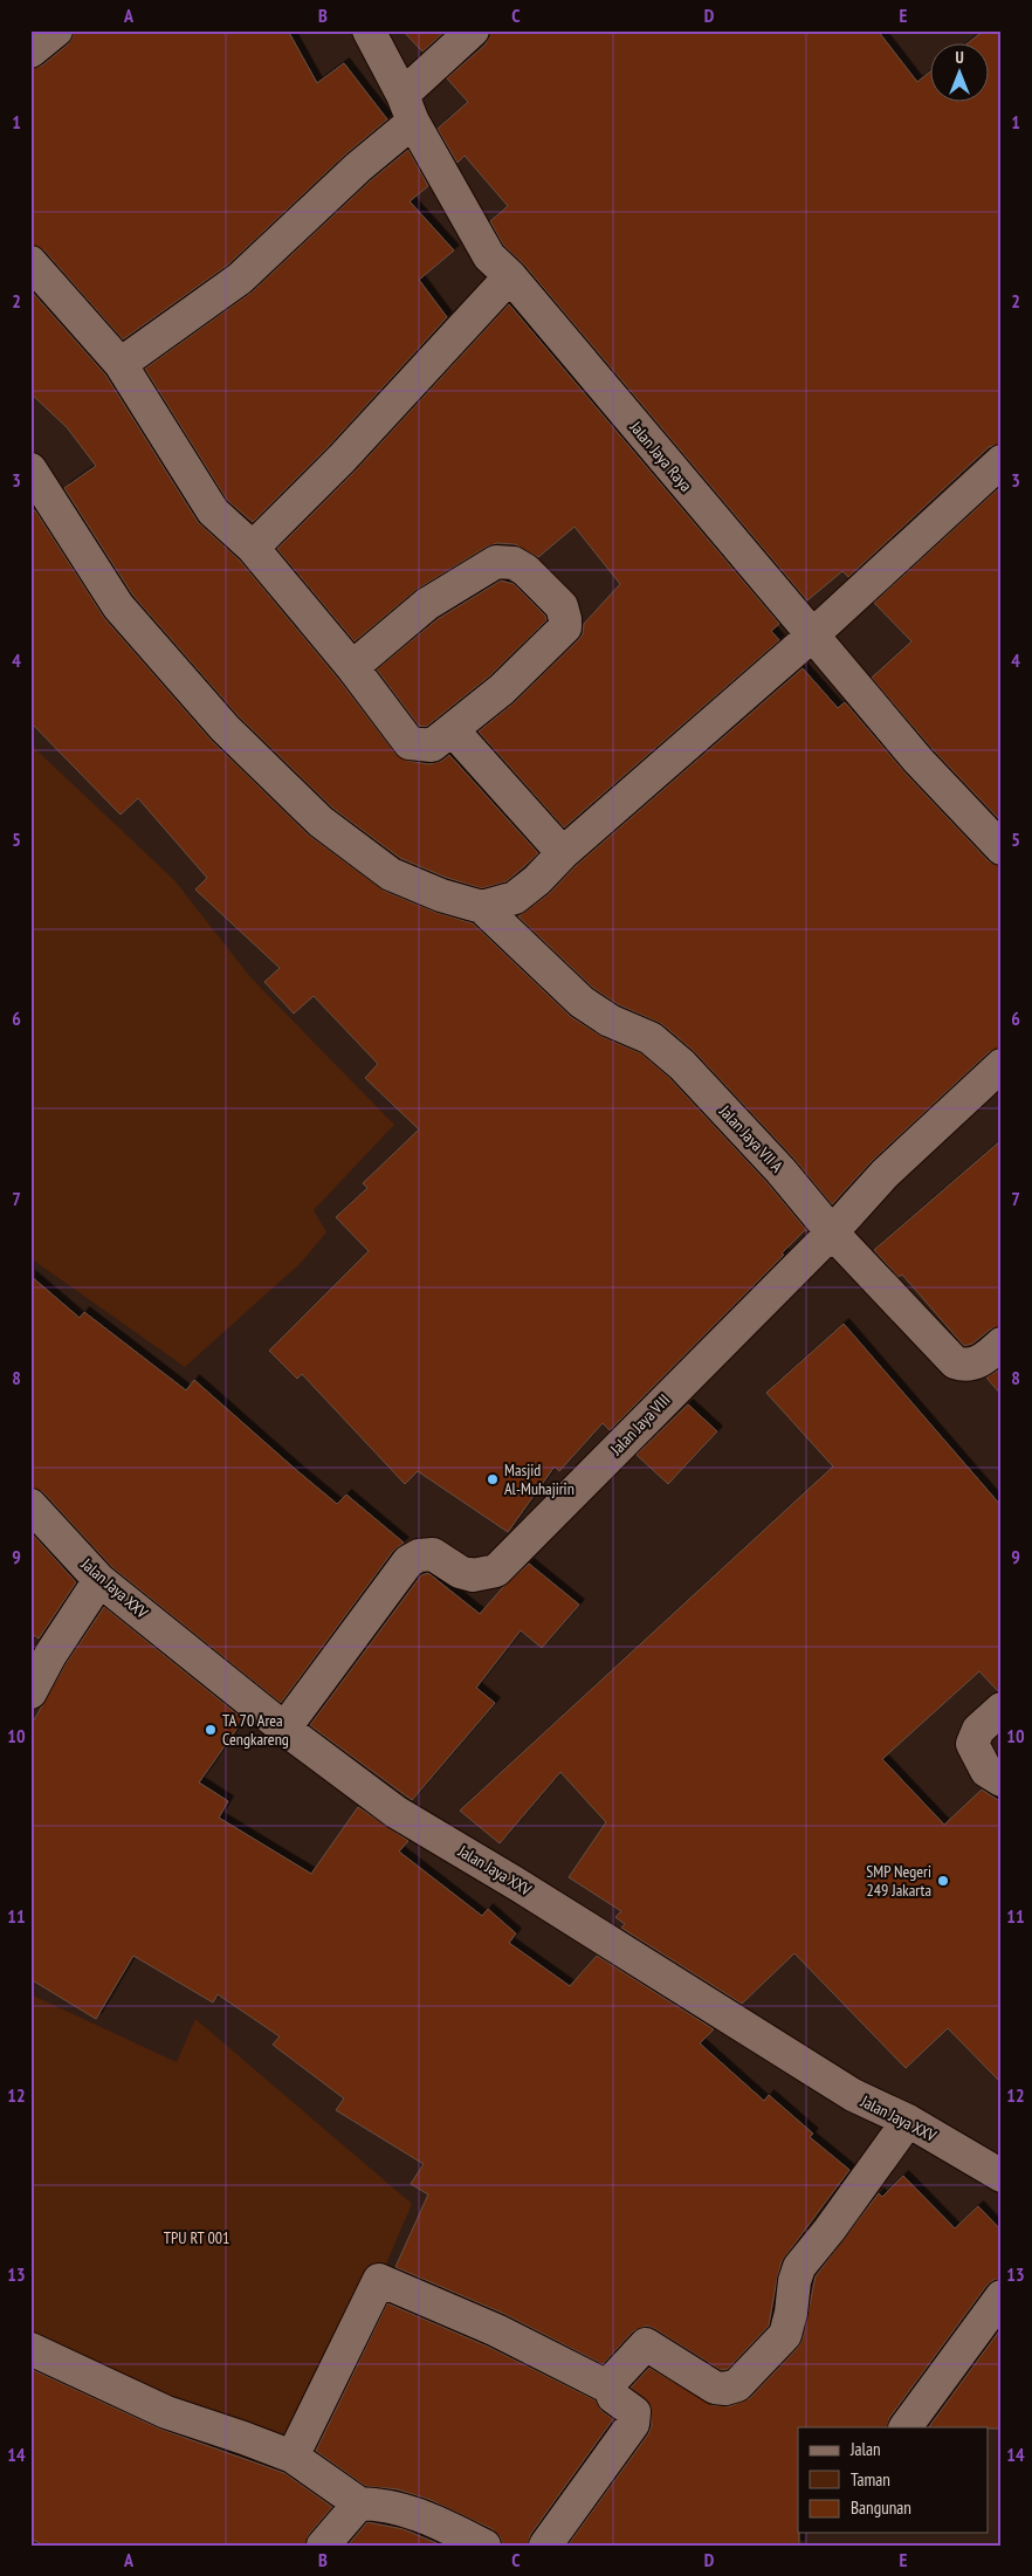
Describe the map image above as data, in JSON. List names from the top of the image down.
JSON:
{
  "streets": {
    "street": [
      "Jalan Jaya Raya",
      "Jalan Jaya VII A",
      "Jalan Jaya VIII",
      "Jalan Jaya XXV"
    ]
  },
  "crossings": [
    ["Jalan Jaya VII A", "Jalan Jaya VIII"],
    ["Jalan Jaya VIII", "Jalan Jaya XXV"]
  ],
  "parks": ["TPU RT 001"],
  "places": ["Masjid Al-Muhajirin", "TA 70 Area Cengkareng", "SMP Negeri 249 Jakarta"],
  "legend": ["Jalan", "Taman", "Bangunan"],
  "north": "top",
  "grid": {
    "columns": [
      "A",
      "B",
      "C",
      "D",
      "E"
    ],
    "rows": [
      "1",
      "2",
      "3",
      "4",
      "5",
      "6",
      "7",
      "8",
      "9",
      "10",
      "11",
      "12",
      "13",
      "14"
    ]
  }
}
